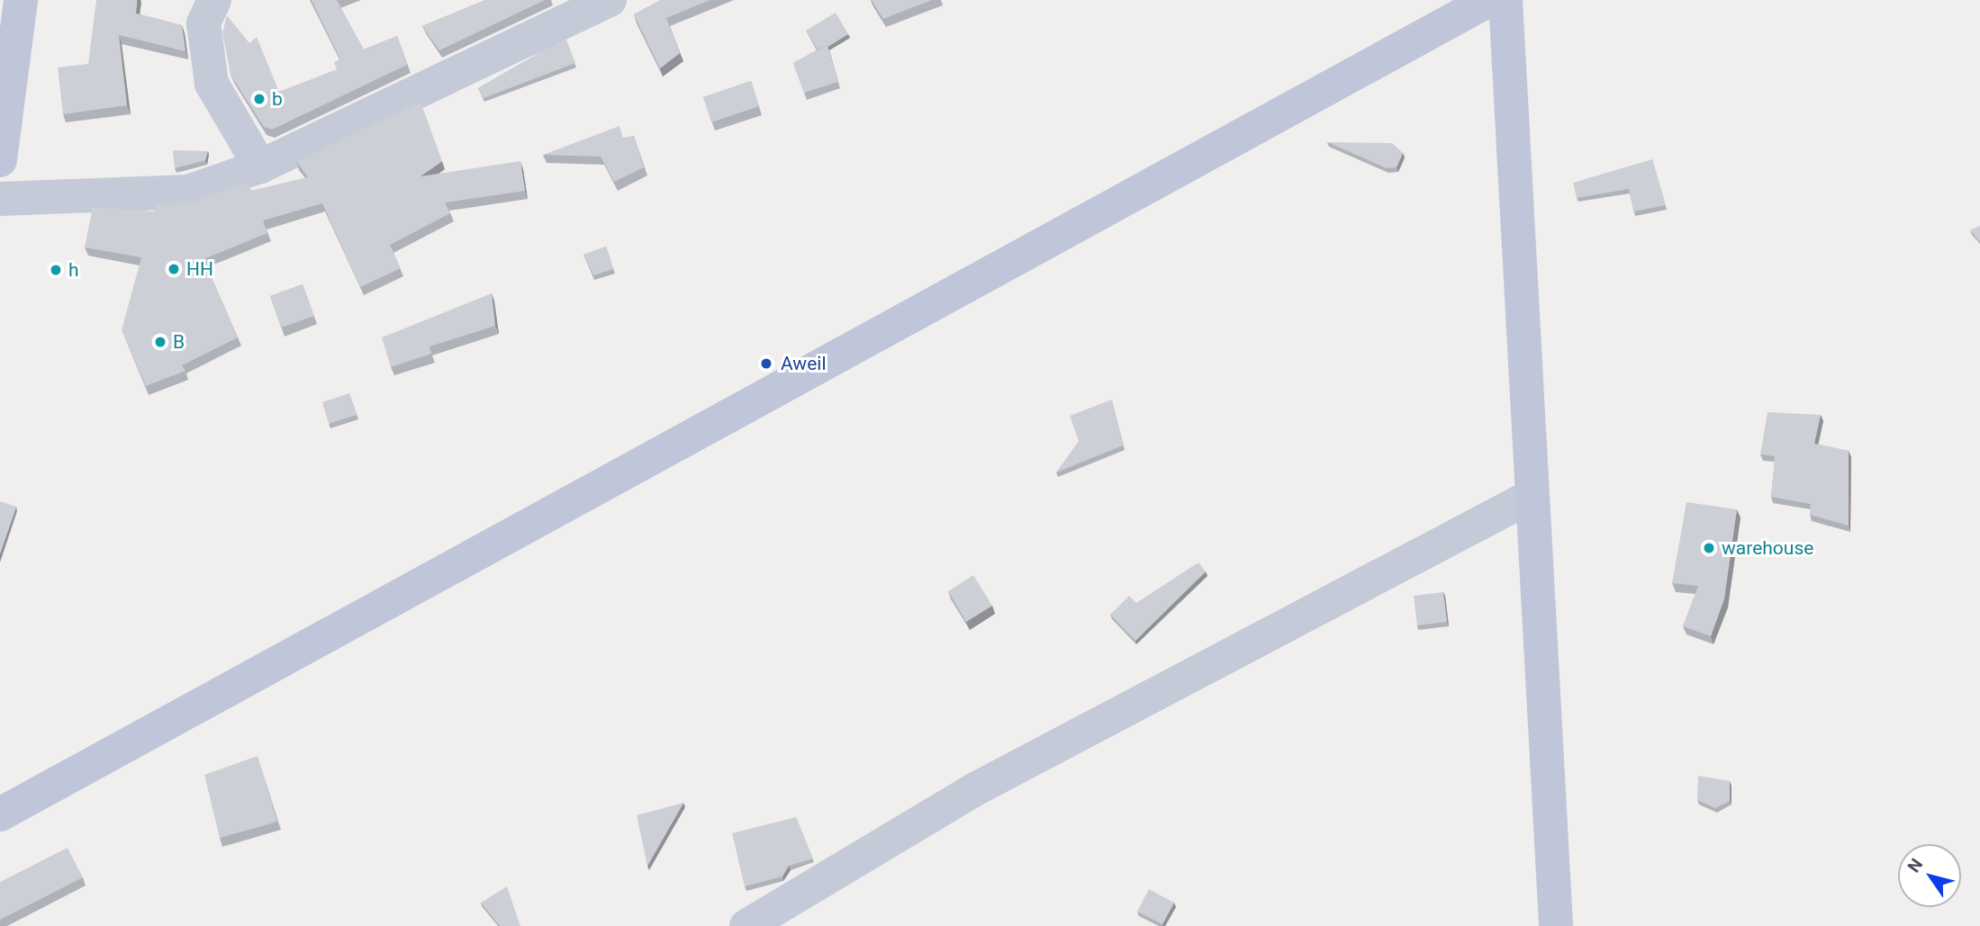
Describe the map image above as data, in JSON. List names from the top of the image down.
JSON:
{
  "places": [
    "b",
    "HH",
    "h",
    "B",
    "Aweil",
    "warehouse"
  ],
  "north": "top left"
}
